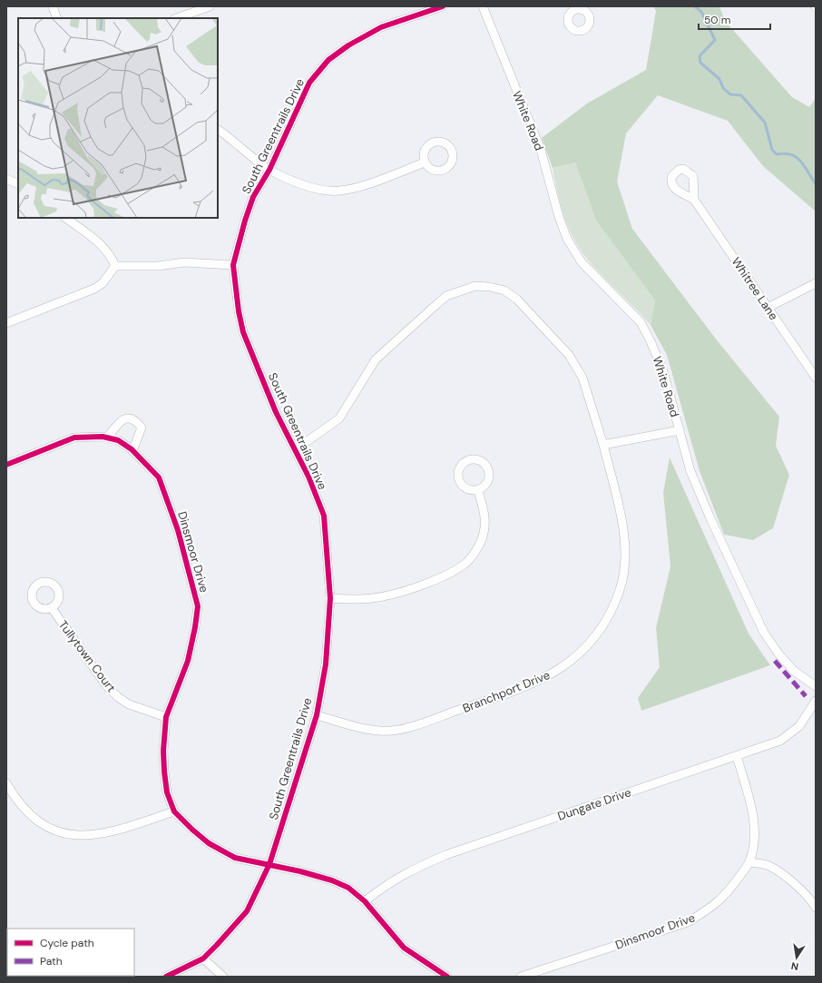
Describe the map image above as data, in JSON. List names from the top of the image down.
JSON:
{
  "streets": {
    "street": [
      "White Road",
      "South Greentrails Drive",
      "Whitree Lane",
      "Dinsmoor Drive",
      "Tullytown Court",
      "Branchport Drive",
      "Dungate Drive"
    ]
  },
  "crossings": [
    ["South Greentrails Drive", "Dinsmoor Drive"],
    ["South Greentrails Drive", "Branchport Drive"],
    ["Dinsmoor Drive", "Tullytown Court"],
    ["Dinsmoor Drive", "Dungate Drive"]
  ],
  "legend": ["Cycle path", "Path"],
  "scale_bar": "50 m",
  "north": "bottom"
}
